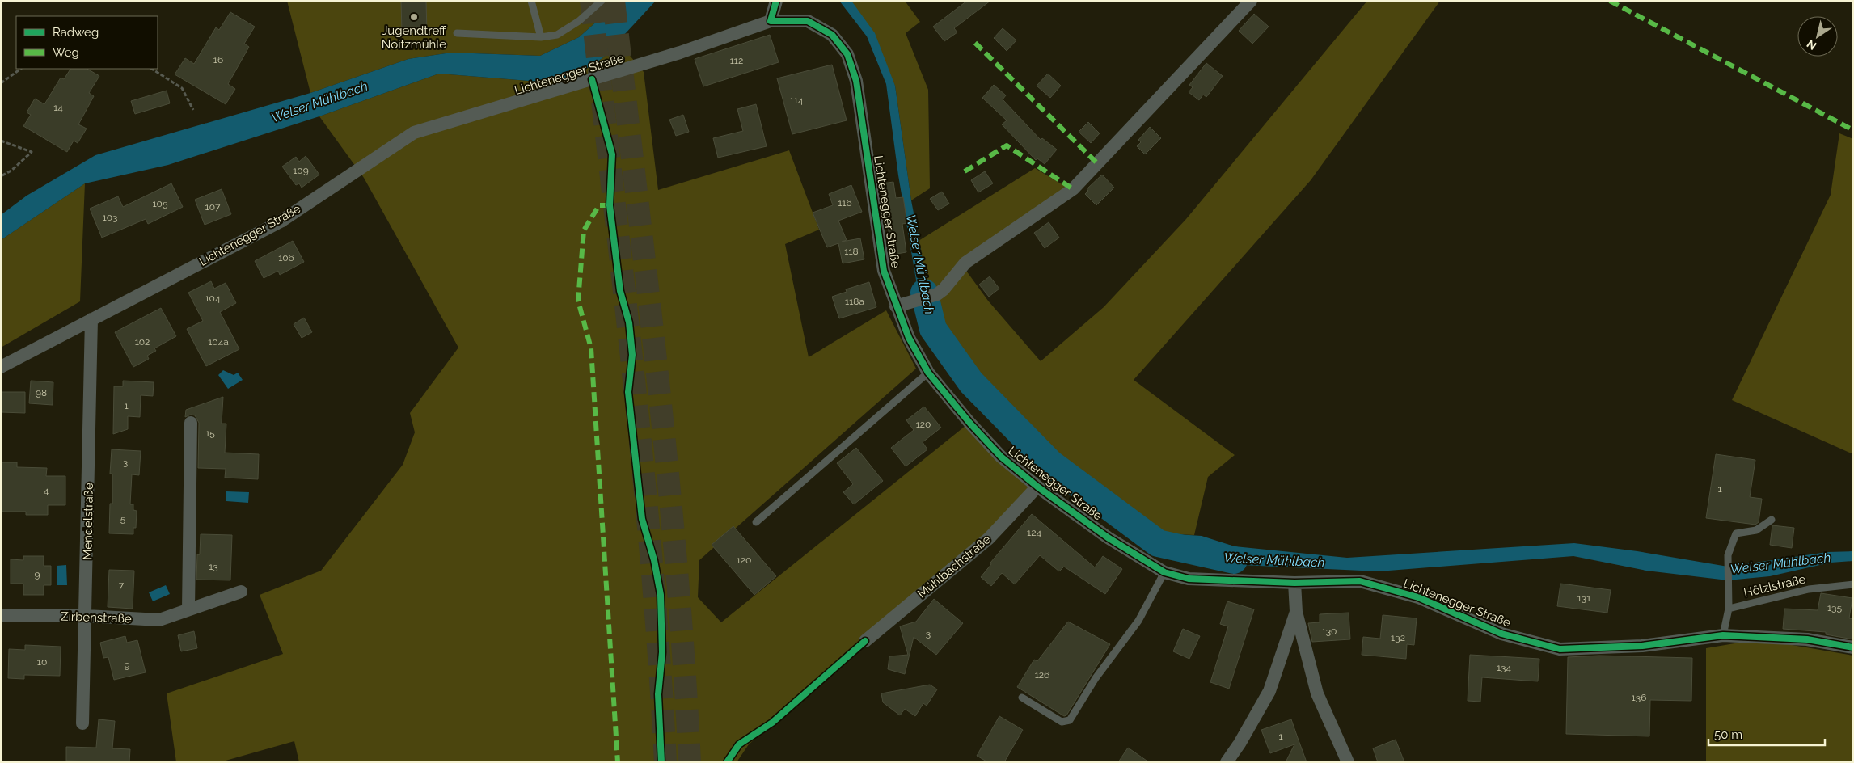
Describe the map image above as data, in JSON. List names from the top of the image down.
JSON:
{
  "streets": {
    "street": [
      "Lichtenegger Straße",
      "Mendelstraße",
      "Mühlbachstraße",
      "Zirbenstraße"
    ],
    "lane": ["Hölzlstraße"]
  },
  "crossings": [
    ["Lichtenegger Straße", "Mendelstraße"],
    ["Lichtenegger Straße", "Mühlbachstraße"],
    ["Mendelstraße", "Zirbenstraße"]
  ],
  "water": ["Welser Mühlbach"],
  "places": ["Jugendtreff Noitzmühle"],
  "house_numbers": [
    "16",
    "112",
    "114",
    "14",
    "109",
    "116",
    "105",
    "107",
    "103",
    "118",
    "106",
    "104",
    "118a",
    "102",
    "104a",
    "98",
    "1",
    "120",
    "15",
    "3",
    "1",
    "4",
    "5",
    "124",
    "120",
    "13",
    "9",
    "7",
    "131",
    "135",
    "130",
    "3",
    "132",
    "10",
    "9",
    "134",
    "126",
    "136",
    "1"
  ],
  "legend": ["Radweg", "Weg"],
  "scale_bar": "50 m",
  "north": "bottom left"
}
